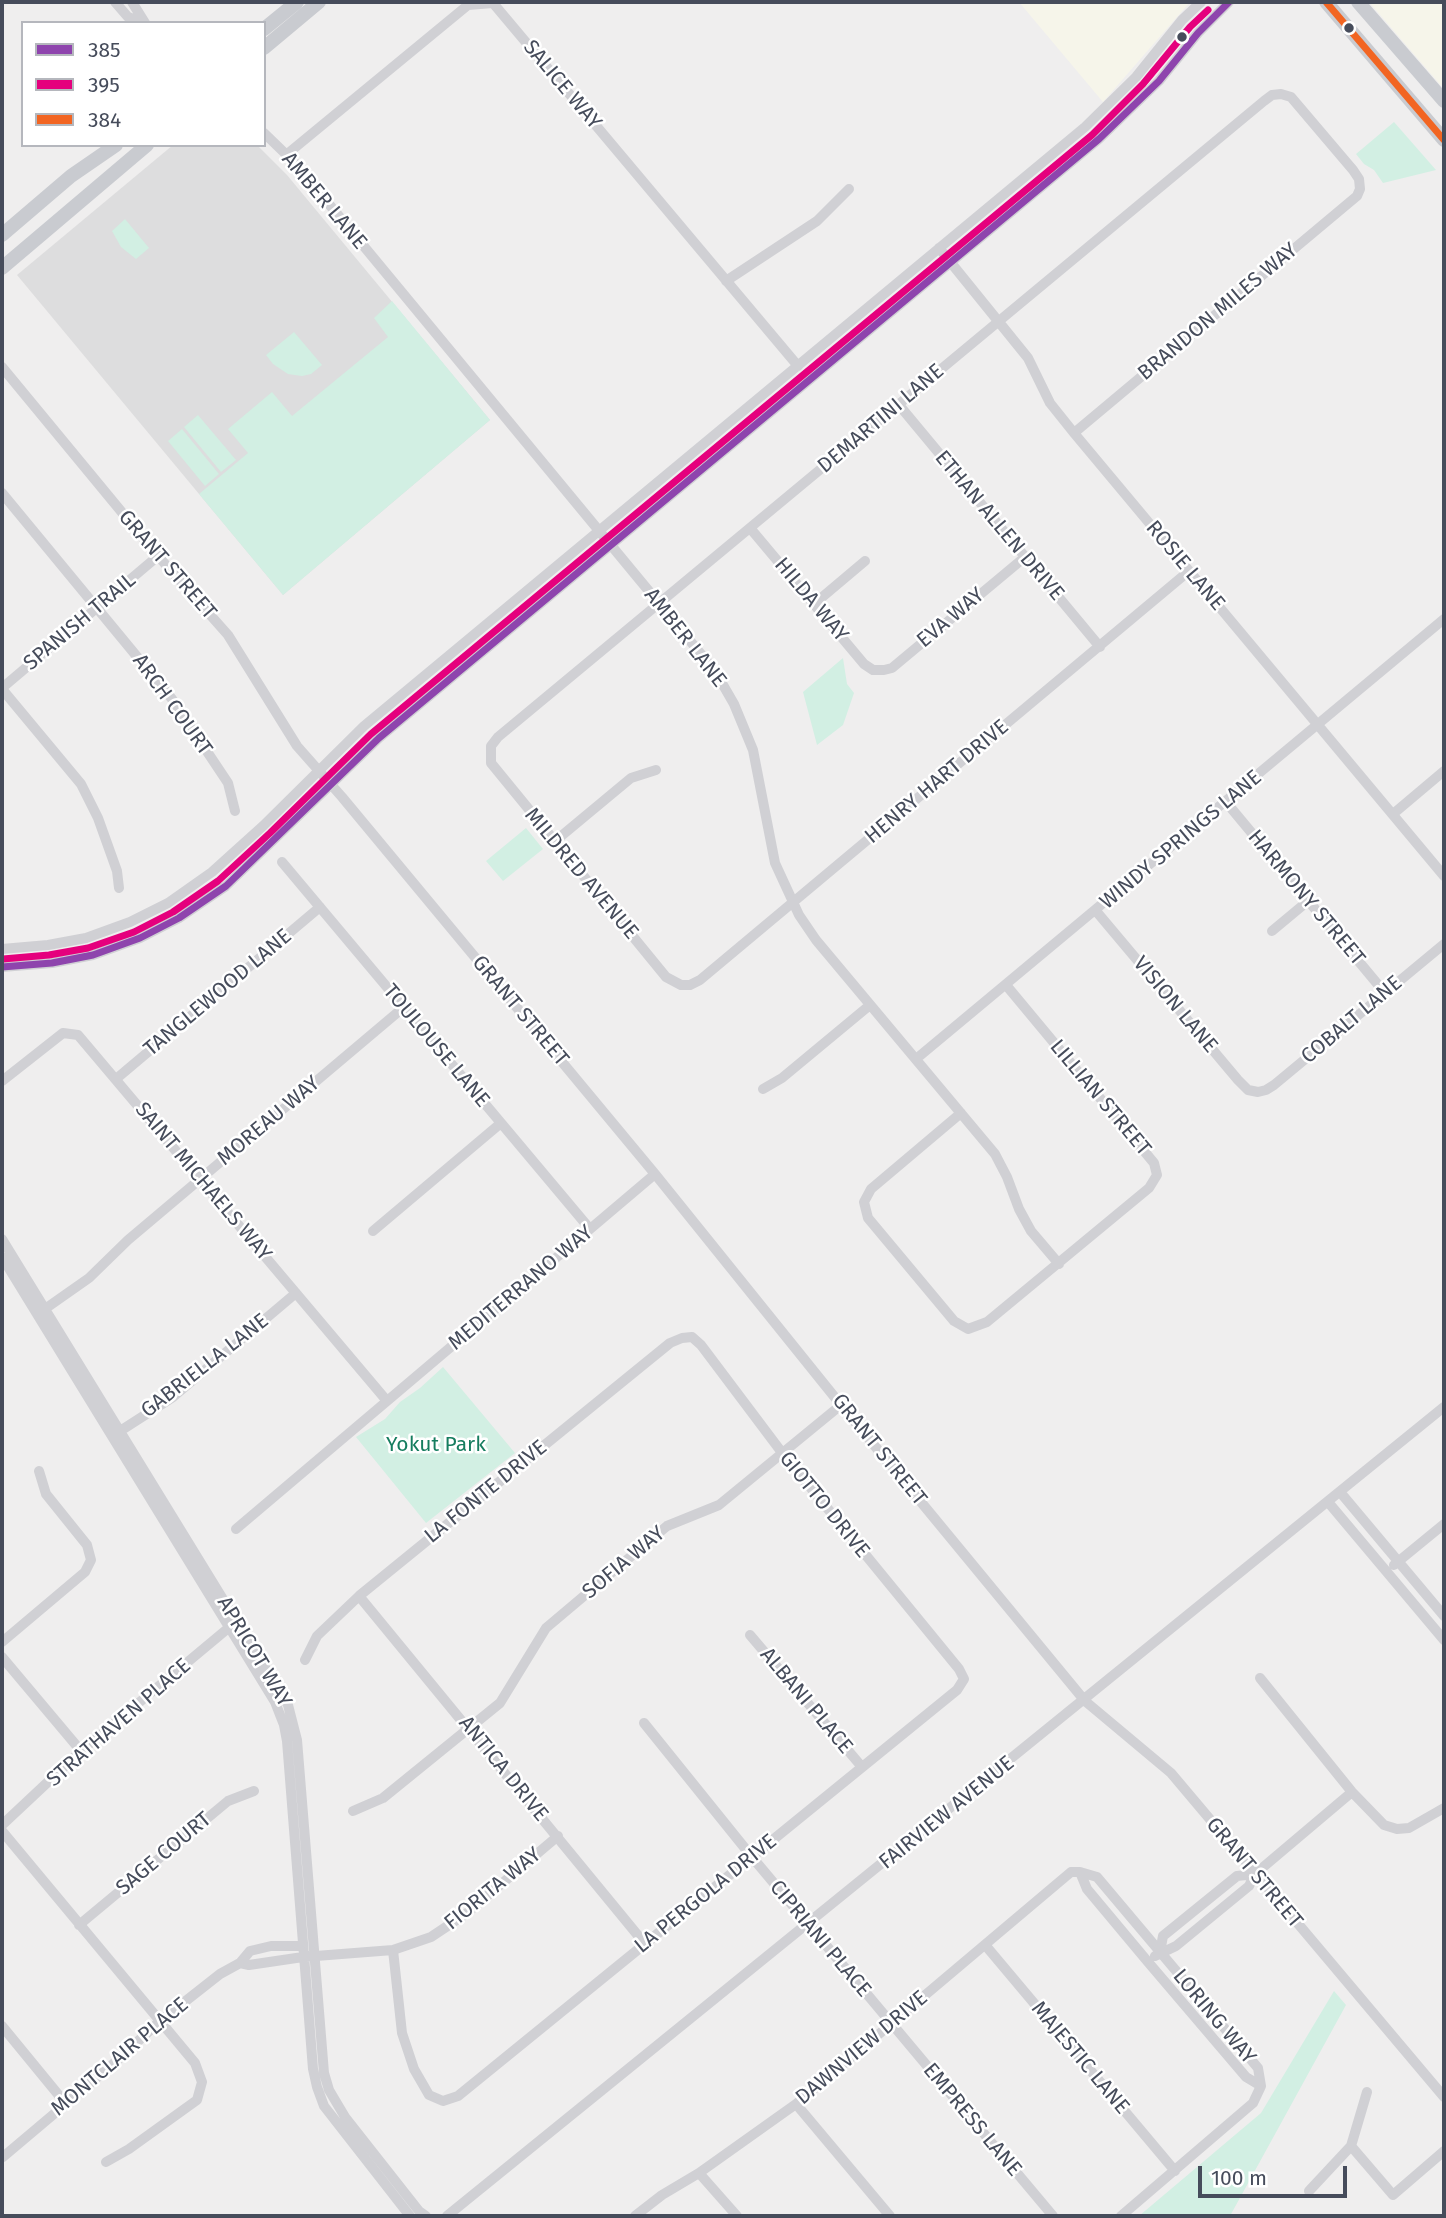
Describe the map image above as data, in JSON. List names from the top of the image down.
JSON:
{
  "streets": {
    "street": [
      "SALICE WAY",
      "AMBER LANE",
      "BRANDON MILES WAY",
      "DEMARTINI LANE",
      "ETHAN ALLEN DRIVE",
      "GRANT STREET",
      "ROSIE LANE",
      "HILDA WAY",
      "EVA WAY",
      "SPANISH TRAIL",
      "ARCH COURT",
      "HENRY HART DRIVE",
      "WINDY SPRINGS LANE",
      "MILDRED AVENUE",
      "HARMONY STREET",
      "TANGLEWOOD LANE",
      "VISION LANE",
      "COBALT LANE",
      "TOULOUSE LANE",
      "LILLIAN STREET",
      "MOREAU WAY",
      "SAINT MICHAELS WAY",
      "MEDITERRANO WAY",
      "GABRIELLA LANE",
      "LA FONTE DRIVE",
      "GIOTTO DRIVE",
      "SOFIA WAY",
      "APRICOT WAY",
      "ALBANI PLACE",
      "STRATHAVEN PLACE",
      "ANTICA DRIVE",
      "FAIRVIEW AVENUE",
      "SAGE COURT",
      "FIORITA WAY",
      "LA PERGOLA DRIVE",
      "CIPRIANI PLACE",
      "LORING WAY",
      "DAWNVIEW DRIVE",
      "MONTCLAIR PLACE",
      "MAJESTIC LANE",
      "EMPRESS LANE"
    ]
  },
  "crossings": [
    ["SALICE WAY", "AMBER LANE"],
    ["AMBER LANE", "DEMARTINI LANE"],
    ["AMBER LANE", "HENRY HART DRIVE"],
    ["AMBER LANE", "WINDY SPRINGS LANE"],
    ["AMBER LANE", "LILLIAN STREET"],
    ["BRANDON MILES WAY", "DEMARTINI LANE"],
    ["BRANDON MILES WAY", "ROSIE LANE"],
    ["DEMARTINI LANE", "ETHAN ALLEN DRIVE"],
    ["DEMARTINI LANE", "ROSIE LANE"],
    ["DEMARTINI LANE", "HILDA WAY"],
    ["DEMARTINI LANE", "MILDRED AVENUE"],
    ["ETHAN ALLEN DRIVE", "EVA WAY"],
    ["ETHAN ALLEN DRIVE", "HENRY HART DRIVE"],
    ["GRANT STREET", "SPANISH TRAIL"],
    ["GRANT STREET", "MEDITERRANO WAY"],
    ["GRANT STREET", "SOFIA WAY"],
    ["GRANT STREET", "FAIRVIEW AVENUE"],
    ["ROSIE LANE", "HENRY HART DRIVE"],
    ["ROSIE LANE", "WINDY SPRINGS LANE"],
    ["HILDA WAY", "EVA WAY"],
    ["SPANISH TRAIL", "ARCH COURT"],
    ["HENRY HART DRIVE", "MILDRED AVENUE"],
    ["WINDY SPRINGS LANE", "HARMONY STREET"],
    ["WINDY SPRINGS LANE", "VISION LANE"],
    ["WINDY SPRINGS LANE", "LILLIAN STREET"],
    ["HARMONY STREET", "COBALT LANE"],
    ["TANGLEWOOD LANE", "TOULOUSE LANE"],
    ["TANGLEWOOD LANE", "SAINT MICHAELS WAY"],
    ["VISION LANE", "COBALT LANE"],
    ["TOULOUSE LANE", "MOREAU WAY"],
    ["TOULOUSE LANE", "MEDITERRANO WAY"],
    ["MOREAU WAY", "SAINT MICHAELS WAY"],
    ["MOREAU WAY", "APRICOT WAY"],
    ["SAINT MICHAELS WAY", "MEDITERRANO WAY"],
    ["SAINT MICHAELS WAY", "GABRIELLA LANE"],
    ["GABRIELLA LANE", "APRICOT WAY"],
    ["LA FONTE DRIVE", "GIOTTO DRIVE"],
    ["LA FONTE DRIVE", "ANTICA DRIVE"],
    ["GIOTTO DRIVE", "SOFIA WAY"],
    ["GIOTTO DRIVE", "LA PERGOLA DRIVE"],
    ["SOFIA WAY", "ANTICA DRIVE"],
    ["APRICOT WAY", "STRATHAVEN PLACE"],
    ["APRICOT WAY", "FIORITA WAY"],
    ["APRICOT WAY", "MONTCLAIR PLACE"],
    ["ALBANI PLACE", "LA PERGOLA DRIVE"],
    ["ANTICA DRIVE", "FIORITA WAY"],
    ["ANTICA DRIVE", "LA PERGOLA DRIVE"],
    ["FAIRVIEW AVENUE", "CIPRIANI PLACE"],
    ["FIORITA WAY", "LA PERGOLA DRIVE"],
    ["FIORITA WAY", "MONTCLAIR PLACE"],
    ["LA PERGOLA DRIVE", "CIPRIANI PLACE"],
    ["CIPRIANI PLACE", "DAWNVIEW DRIVE"],
    ["CIPRIANI PLACE", "EMPRESS LANE"],
    ["LORING WAY", "DAWNVIEW DRIVE"],
    ["DAWNVIEW DRIVE", "MAJESTIC LANE"],
    ["DAWNVIEW DRIVE", "EMPRESS LANE"]
  ],
  "parks": ["Yokut Park"],
  "lines": ["transit line 385", "transit line 384", "transit line 395"],
  "legend": ["385", "395", "384"],
  "scale_bar": "100 m"
}
